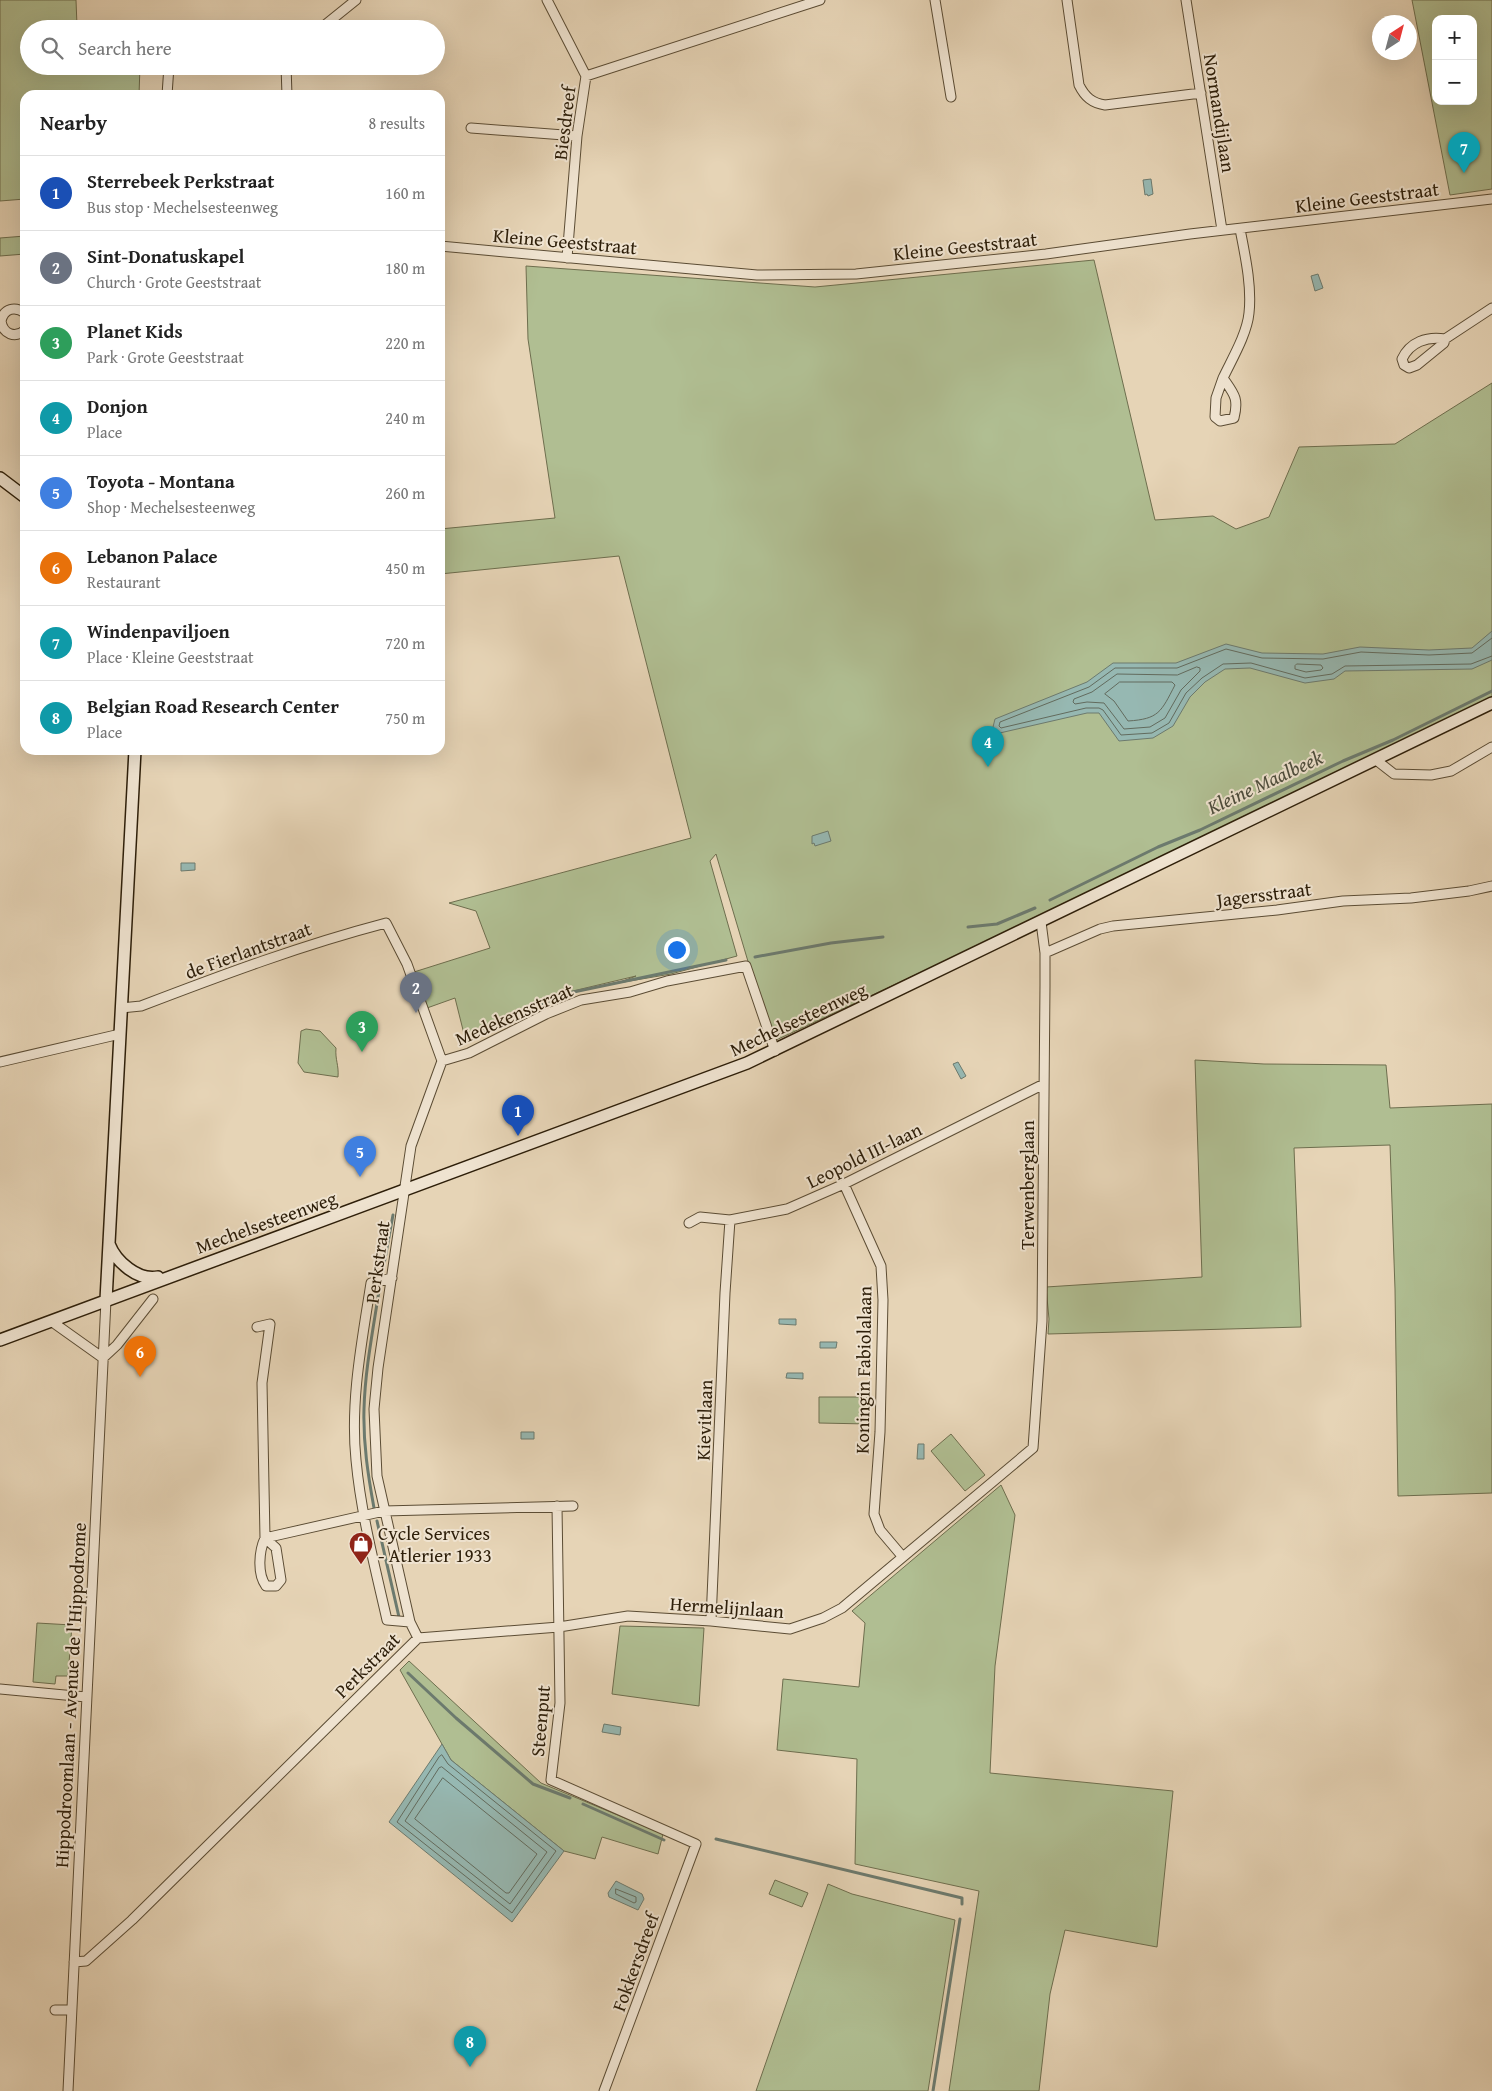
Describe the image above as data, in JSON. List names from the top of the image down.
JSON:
{
  "streets": {
    "main road": ["Mechelsesteenweg"],
    "street": [
      "Normandijlaan",
      "Biesdreef",
      "Kleine Geeststraat",
      "Jagersstraat",
      "de Fierlantstraat",
      "Medekensstraat",
      "Leopold III-laan",
      "Terwenberglaan",
      "Perkstraat",
      "Koningin Fabiolalaan",
      "Kievitlaan",
      "Hermelijnlaan",
      "Hippodroomlaan - Avenue de l'Hippodrome",
      "Steenput",
      "Fokkersdreef"
    ]
  },
  "crossings": [
    ["Normandijlaan", "Kleine Geeststraat"],
    ["Biesdreef", "Kleine Geeststraat"],
    ["Jagersstraat", "Terwenberglaan"],
    ["de Fierlantstraat", "Medekensstraat"],
    ["de Fierlantstraat", "Perkstraat"],
    ["Medekensstraat", "Mechelsesteenweg"],
    ["Medekensstraat", "Perkstraat"],
    ["Mechelsesteenweg", "Terwenberglaan"],
    ["Mechelsesteenweg", "Perkstraat"],
    ["Mechelsesteenweg", "Hippodroomlaan - Avenue de l'Hippodrome"],
    ["Leopold III-laan", "Terwenberglaan"],
    ["Leopold III-laan", "Koningin Fabiolalaan"],
    ["Leopold III-laan", "Kievitlaan"],
    ["Terwenberglaan", "Hermelijnlaan"],
    ["Perkstraat", "Hermelijnlaan"],
    ["Perkstraat", "Hippodroomlaan - Avenue de l'Hippodrome"],
    ["Koningin Fabiolalaan", "Hermelijnlaan"],
    ["Kievitlaan", "Hermelijnlaan"],
    ["Hermelijnlaan", "Steenput"],
    ["Steenput", "Fokkersdreef"]
  ],
  "water": ["Kleine Maalbeek"],
  "places": {
    "shop": ["Cycle Services - Atlerier 1933"]
  },
  "north": "top right",
  "page": {
    "map_buttons": ["+", "−"],
    "search": "Search here",
    "heading": ["Nearby", "8 results"],
    "pins": [
      "7",
      "4",
      "2",
      "3",
      "1",
      "5",
      "6",
      "8"
    ],
    "list": [
      {
        "mark": "1",
        "name": "Sterrebeek Perkstraat",
        "note": "Bus stop · Mechelsesteenweg",
        "value": "160 m"
      },
      {
        "mark": "2",
        "name": "Sint-Donatuskapel",
        "note": "Church · Grote Geeststraat",
        "value": "180 m"
      },
      {
        "mark": "3",
        "name": "Planet Kids",
        "note": "Park · Grote Geeststraat",
        "value": "220 m"
      },
      {
        "mark": "4",
        "name": "Donjon",
        "note": "Place",
        "value": "240 m"
      },
      {
        "mark": "5",
        "name": "Toyota - Montana",
        "note": "Shop · Mechelsesteenweg",
        "value": "260 m"
      },
      {
        "mark": "6",
        "name": "Lebanon Palace",
        "note": "Restaurant",
        "value": "450 m"
      },
      {
        "mark": "7",
        "name": "Windenpaviljoen",
        "note": "Place · Kleine Geeststraat",
        "value": "720 m"
      },
      {
        "mark": "8",
        "name": "Belgian Road Research Center",
        "note": "Place",
        "value": "750 m"
      }
    ]
  }
}
